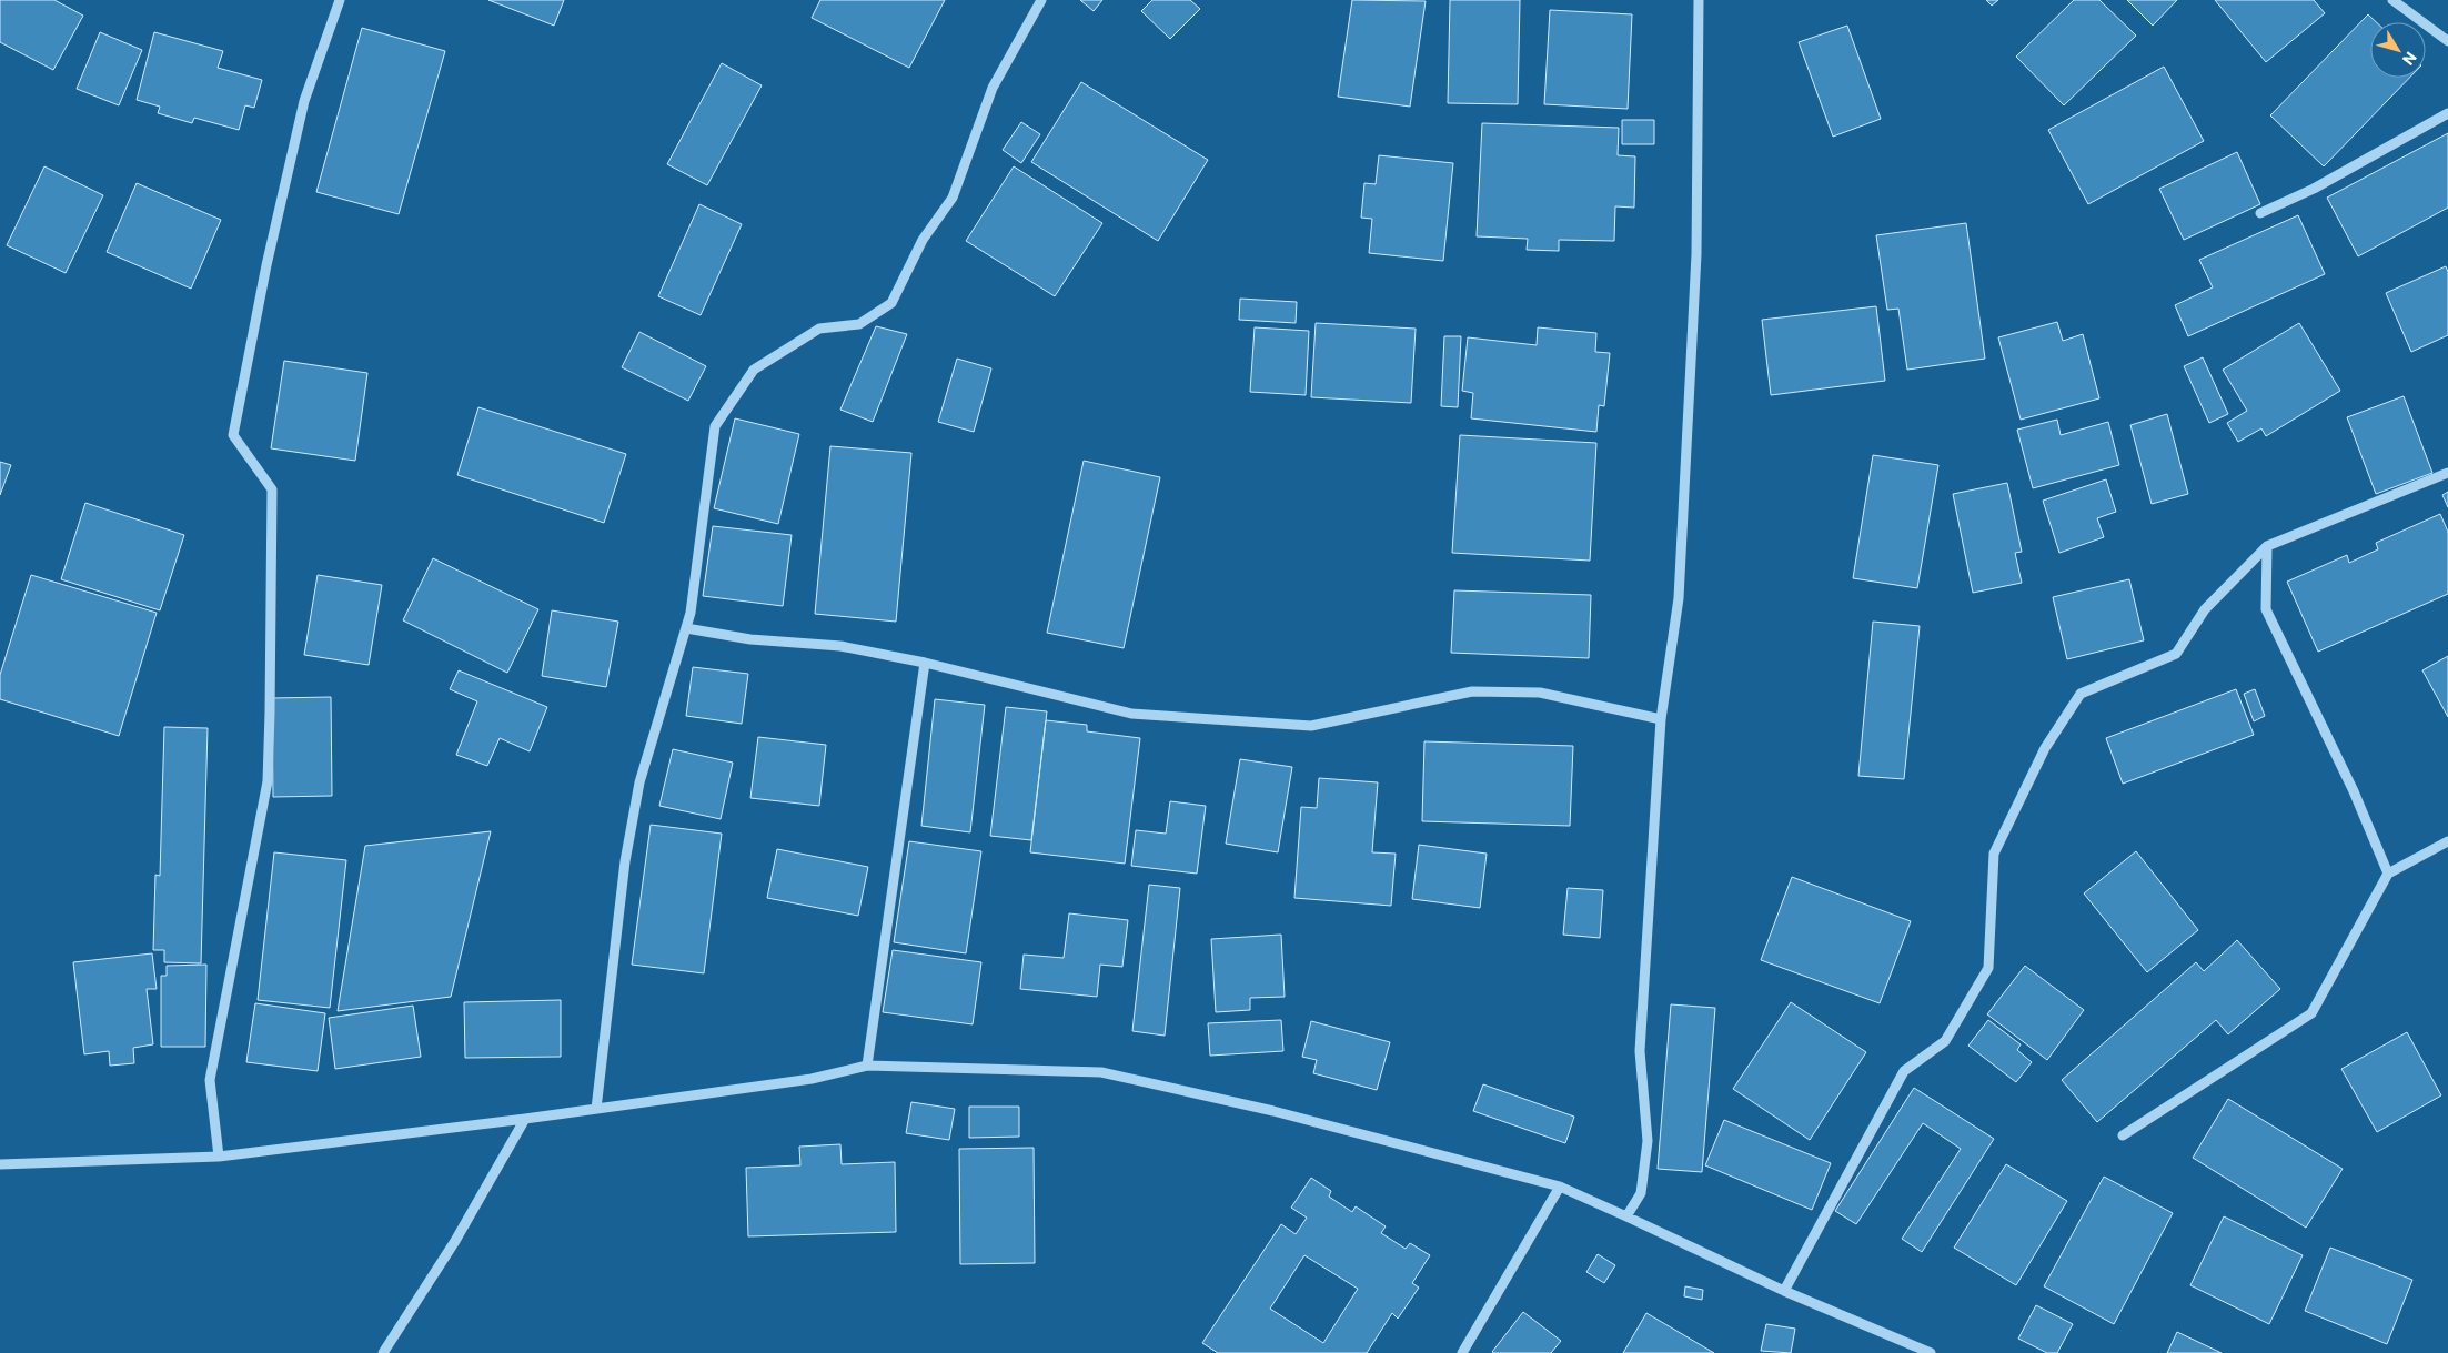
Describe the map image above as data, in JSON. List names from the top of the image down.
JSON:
{
  "north": "bottom right"
}
